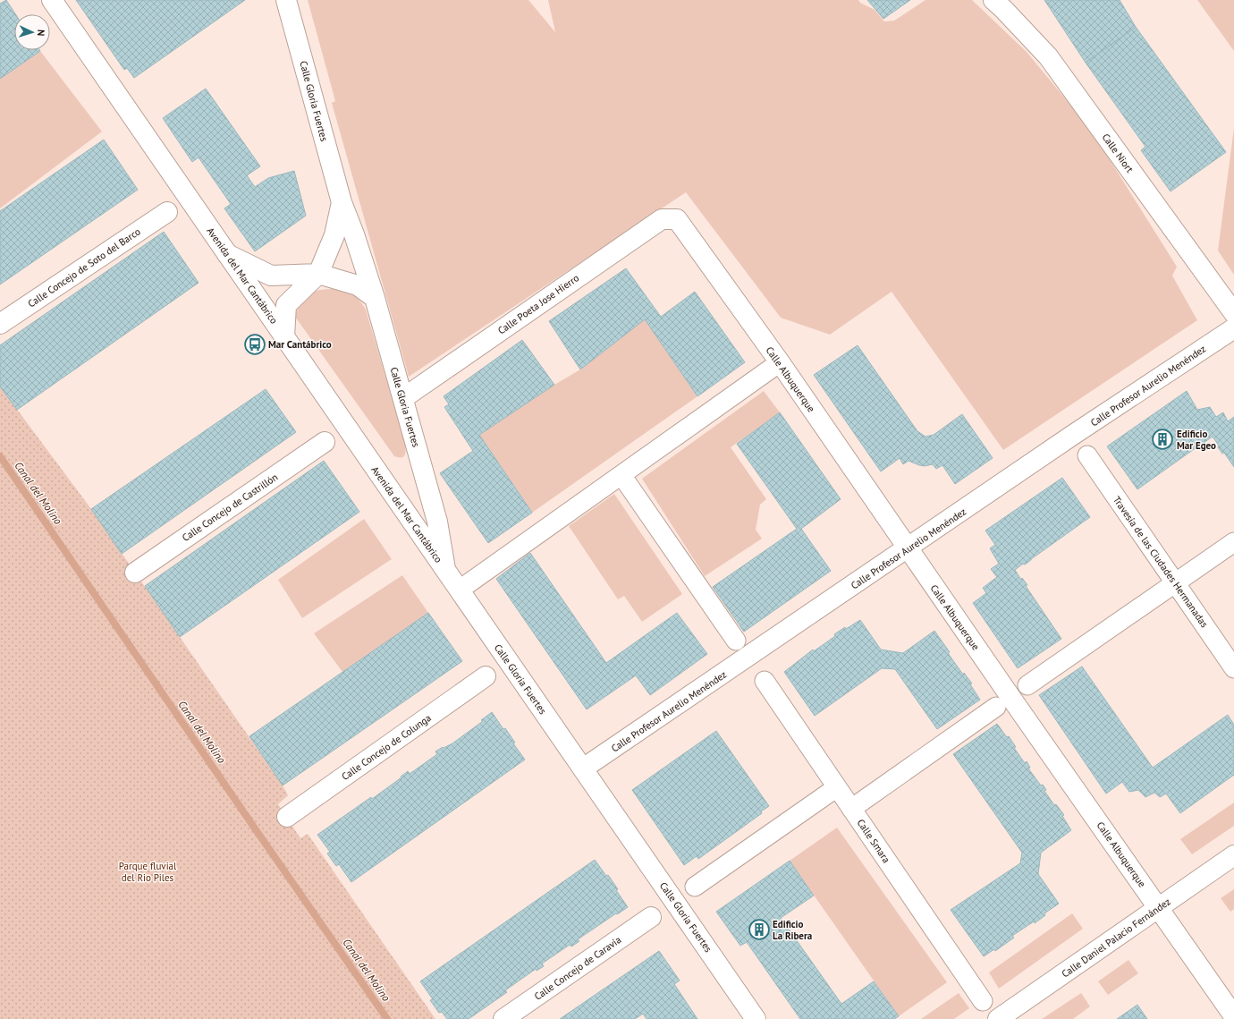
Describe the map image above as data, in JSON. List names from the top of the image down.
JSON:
{
  "streets": {
    "street": [
      "Calle Gloria Fuertes",
      "Calle Niort",
      "Calle Concejo de Soto del Barco",
      "Avenida del Mar Cantábrico",
      "Calle Poeta Jose Hierro",
      "Calle Albuquerque",
      "Calle Profesor Aurelio Menéndez",
      "Calle Concejo de Castrillón",
      "Travesía de las Ciudades Hermanadas",
      "Calle Concejo de Colunga",
      "Calle Smara",
      "Calle Daniel Palacio Fernández",
      "Calle Concejo de Caravia"
    ]
  },
  "crossings": [
    ["Calle Gloria Fuertes", "Avenida del Mar Cantábrico"],
    ["Calle Gloria Fuertes", "Calle Poeta Jose Hierro"],
    ["Calle Gloria Fuertes", "Calle Profesor Aurelio Menéndez"],
    ["Calle Poeta Jose Hierro", "Calle Albuquerque"],
    ["Calle Albuquerque", "Calle Profesor Aurelio Menéndez"],
    ["Calle Albuquerque", "Calle Daniel Palacio Fernández"]
  ],
  "water": ["Canal del Molino"],
  "parks": ["Parque fluvial del Rio Piles"],
  "places": {
    "bus stop": ["Mar Cantábrico"],
    "building": ["Edificio Mar Egeo", "Edificio La Ribera"]
  },
  "north": "right"
}
